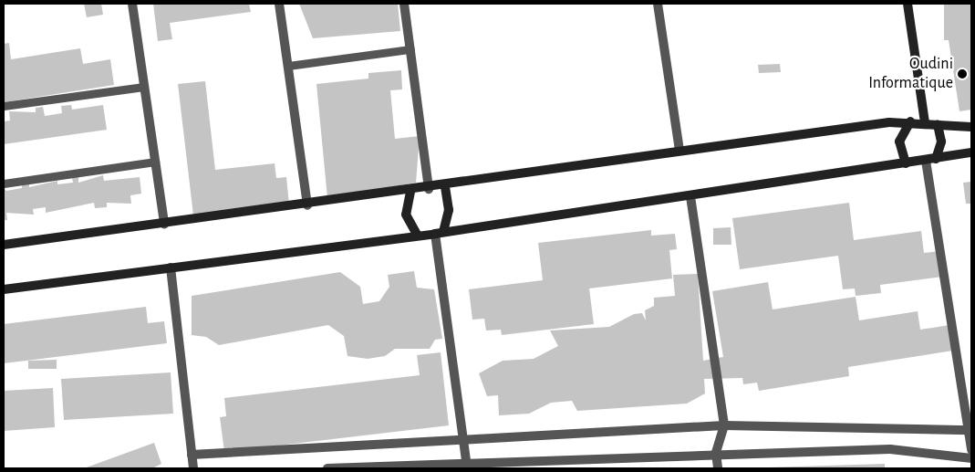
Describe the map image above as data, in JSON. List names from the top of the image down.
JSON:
{
  "places": ["Oudini Informatique"]
}
